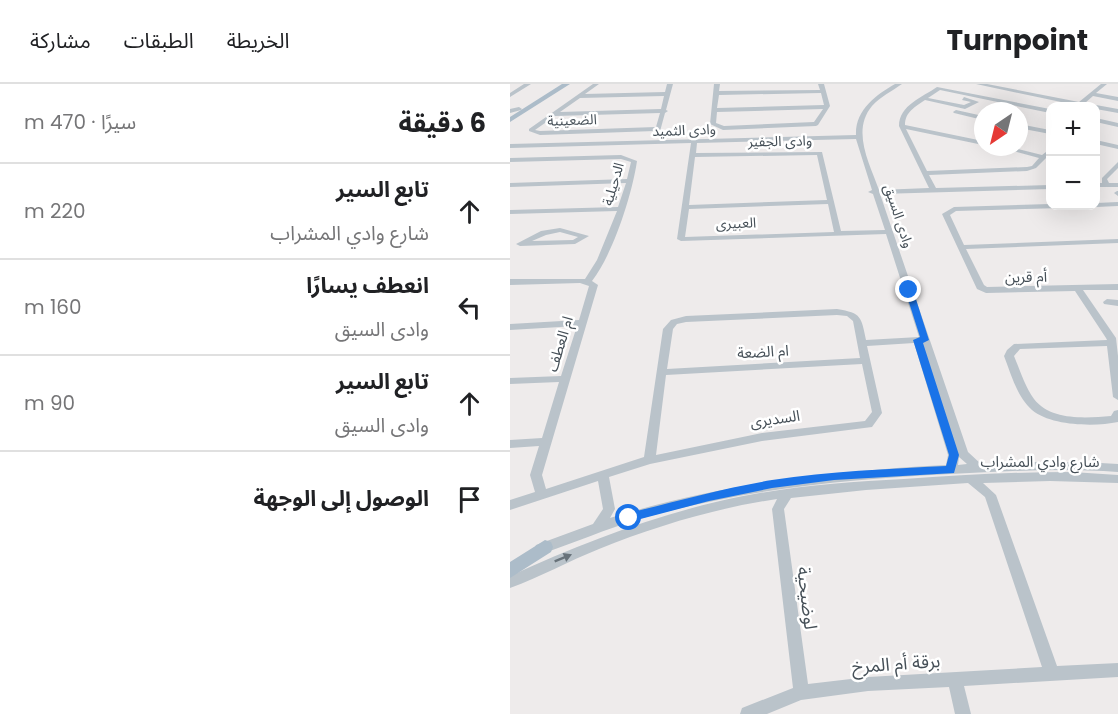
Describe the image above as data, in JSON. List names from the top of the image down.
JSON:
{
  "streets": {
    "street": [
      "الضعينية",
      "وادى الثميد",
      "وادى الجفير",
      "الدحيلية",
      "وادى السيق",
      "العبيرى",
      "أم قرين",
      "ام العطف",
      "ام الضعة",
      "السديرى",
      "شارع وادي المشراب",
      "لوضيحية",
      "برقة أم المرخ"
    ]
  },
  "crossings": [
    ["وادى الثميد", "وادى السيق"],
    ["وادى الثميد", "العبيرى"],
    ["وادى الجفير", "العبيرى"],
    ["الدحيلية", "ام العطف"],
    ["وادى السيق", "العبيرى"],
    ["وادى السيق", "شارع وادي المشراب"],
    ["ام العطف", "السديرى"],
    ["ام الضعة", "السديرى"],
    ["لوضيحية", "برقة أم المرخ"]
  ],
  "north": "bottom left",
  "page": {
    "header": "Turnpoint",
    "nav": ["الخريطة", "الطبقات", "مشاركة"],
    "heading": ["6 دقيقة", "سيرًا · 470 m"],
    "map_buttons": ["+", "−"],
    "list": [
      ["تابع السير", "شارع وادي المشراب", "220 m"],
      ["انعطف يسارًا", "وادى السيق", "160 m"],
      ["تابع السير", "وادى السيق", "90 m"],
      "الوصول إلى الوجهة"
    ]
  }
}
